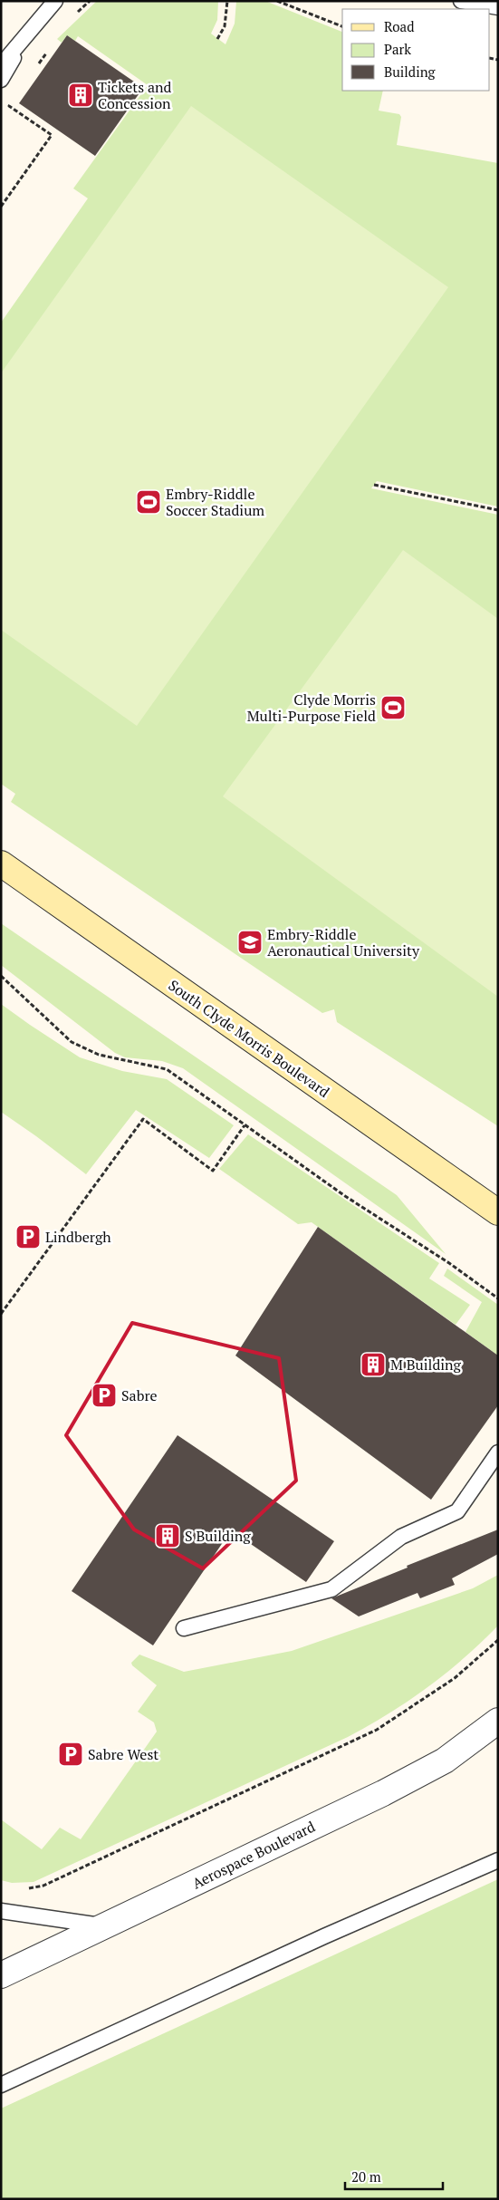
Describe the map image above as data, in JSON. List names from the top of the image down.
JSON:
{
  "streets": {
    "main road": ["South Clyde Morris Boulevard"],
    "street": ["Aerospace Boulevard"]
  },
  "places": {
    "building": ["Tickets and Concession", "M Building", "S Building"],
    "sports": ["Embry-Riddle Soccer Stadium", "Clyde Morris Multi-Purpose Field"],
    "school or university": ["Embry-Riddle Aeronautical University"],
    "parking": ["Lindbergh", "Sabre", "Sabre West"]
  },
  "legend": ["Road", "Park", "Building"],
  "scale_bar": "20 m"
}
